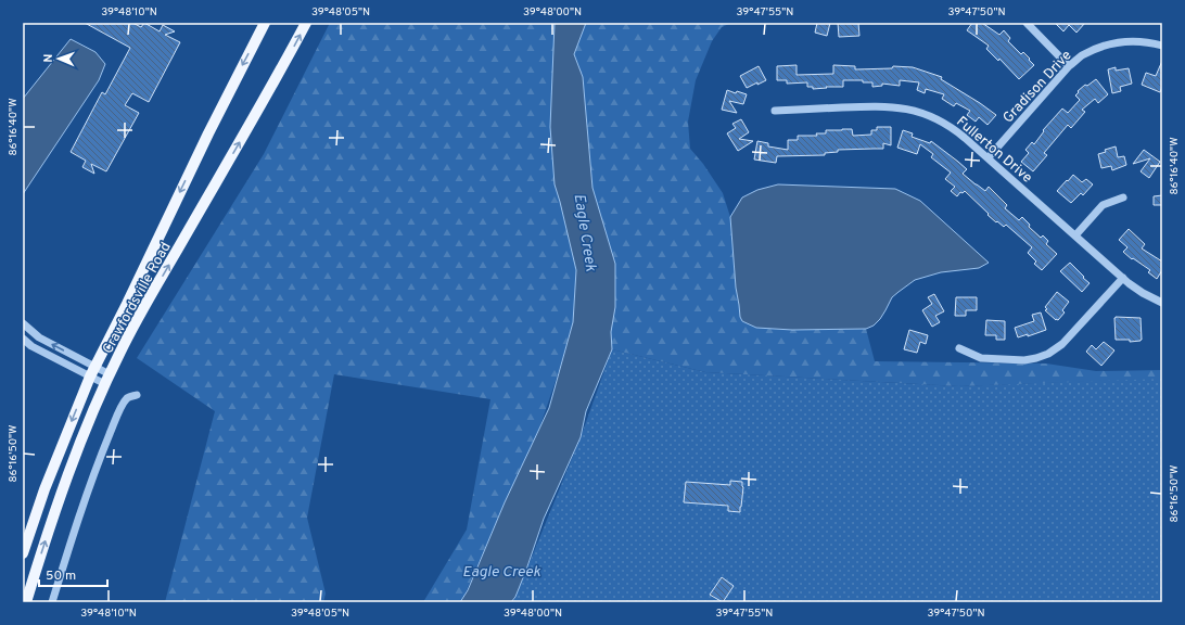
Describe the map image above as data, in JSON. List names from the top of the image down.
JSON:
{
  "streets": {
    "main road": ["Crawfordsville Road"],
    "street": ["Gradison Drive", "Fullerton Drive"]
  },
  "crossings": [
    ["Gradison Drive", "Fullerton Drive"]
  ],
  "water": ["Eagle Creek"],
  "scale_bar": "50 m",
  "north": "left",
  "coordinates": [
    "39°48'10\"N",
    "39°48'05\"N",
    "39°48'00\"N",
    "39°47'55\"N",
    "39°47'50\"N",
    "86°16'40\"W",
    "86°16'50\"W"
  ]
}
